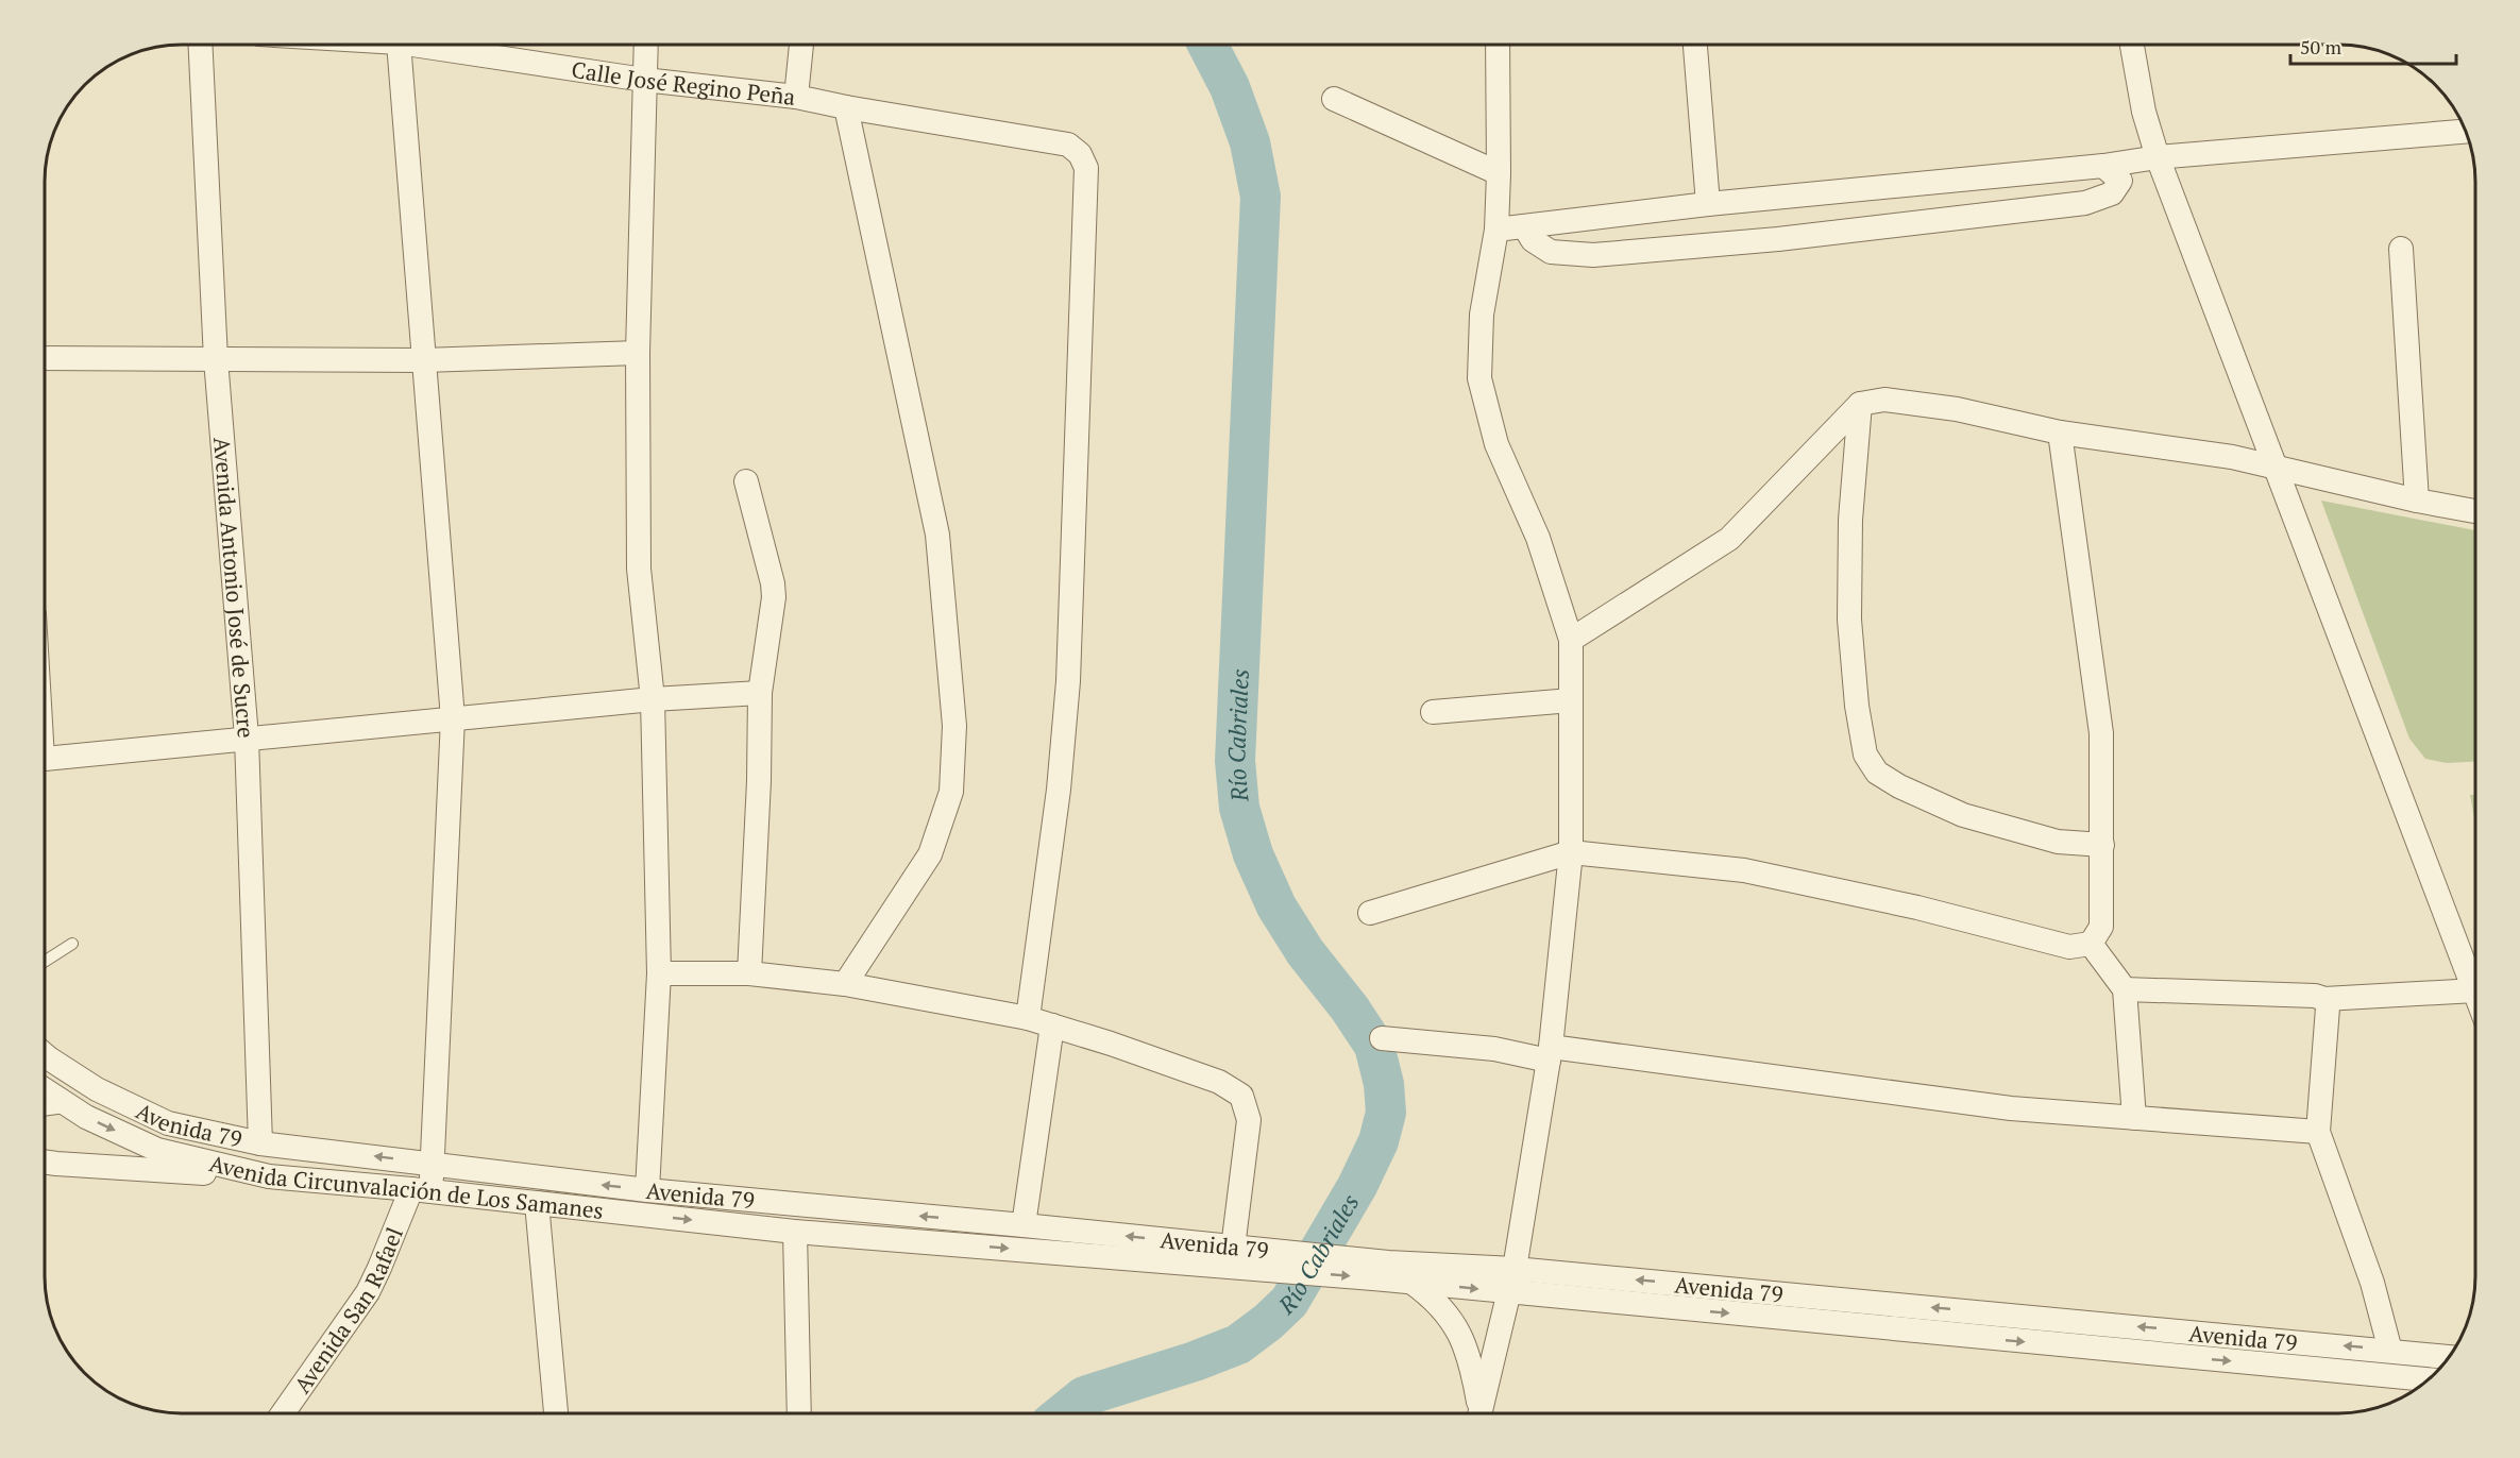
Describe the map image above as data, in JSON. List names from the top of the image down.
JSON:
{
  "streets": {
    "street": [
      "Calle José Regino Peña",
      "Avenida Antonio José de Sucre",
      "Avenida 79",
      "Avenida Circunvalación de Los Samanes",
      "Avenida San Rafael"
    ]
  },
  "crossings": [
    ["Avenida Antonio José de Sucre", "Avenida 79"],
    ["Avenida 79", "Avenida Circunvalación de Los Samanes"],
    ["Avenida 79", "Avenida San Rafael"],
    ["Avenida Circunvalación de Los Samanes", "Avenida San Rafael"]
  ],
  "one_way": ["Avenida Circunvalación de Los Samanes"],
  "water": ["Río Cabriales"],
  "scale_bar": "50 m"
}
